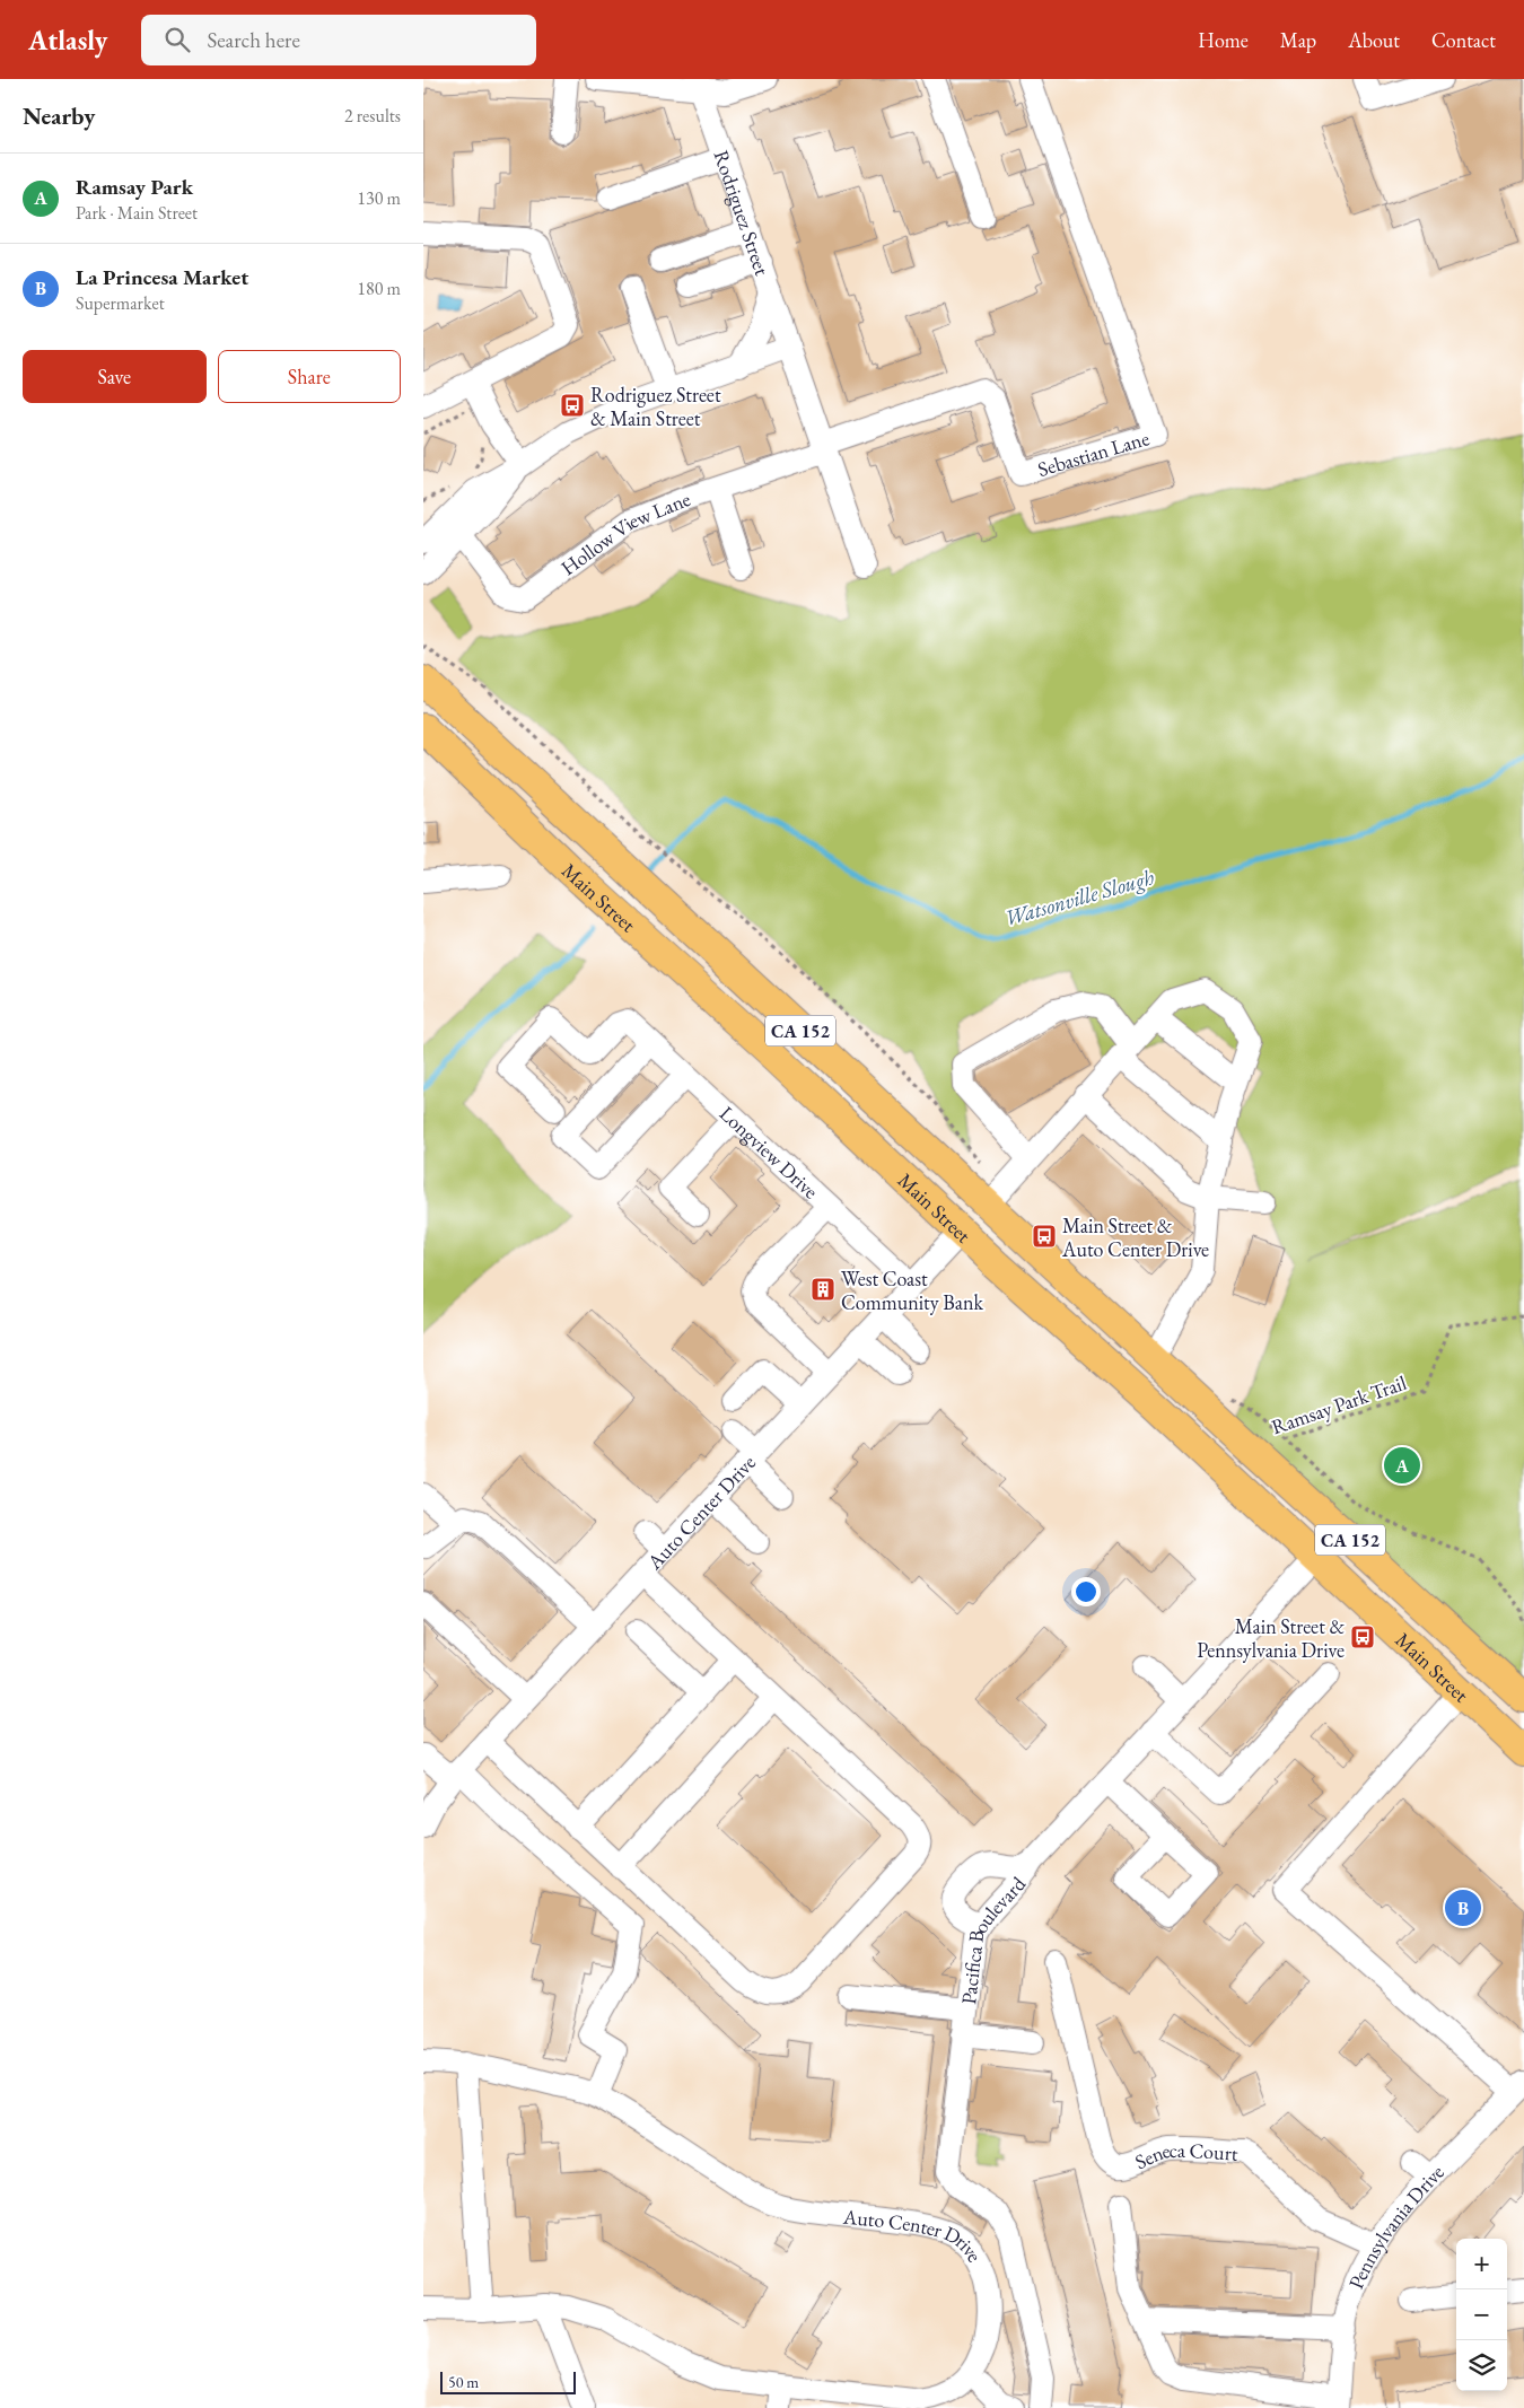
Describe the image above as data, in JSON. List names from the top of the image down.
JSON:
{
  "streets": {
    "main road": ["Main Street", "CA 152", "Auto Center Drive"],
    "street": [
      "Rodriguez Street",
      "Sebastian Lane",
      "Hollow View Lane",
      "Longview Drive",
      "Pacifica Boulevard",
      "Seneca Court",
      "Pennsylvania Drive"
    ],
    "path": ["Ramsay Park Trail"]
  },
  "crossings": [
    ["Rodriguez Street", "Sebastian Lane"],
    ["Rodriguez Street", "Hollow View Lane"],
    ["Sebastian Lane", "Hollow View Lane"],
    ["Main Street", "Ramsay Park Trail"],
    ["Main Street", "Auto Center Drive"],
    ["Main Street", "Pacifica Boulevard"],
    ["Longview Drive", "Auto Center Drive"],
    ["Seneca Court", "Pennsylvania Drive"]
  ],
  "water": ["Watsonville Slough"],
  "places": {
    "bus stop": ["Rodriguez Street & Main Street", "Main Street & Auto Center Drive", "Main Street & Pennsylvania Drive"],
    "building": ["West Coast Community Bank"]
  },
  "scale_bar": "50 m",
  "page": {
    "header": "Atlasly",
    "search": "Search here",
    "nav": [
      "Home",
      "Map",
      "About",
      "Contact"
    ],
    "heading": ["Nearby", "2 results"],
    "list": [
      {
        "mark": "A",
        "name": "Ramsay Park",
        "note": "Park · Main Street",
        "value": "130 m"
      },
      {
        "mark": "B",
        "name": "La Princesa Market",
        "note": "Supermarket",
        "value": "180 m"
      }
    ],
    "buttons": ["Save", "Share"],
    "pins": ["A", "B"],
    "map_buttons": ["+", "−"],
    "scale": "50 m"
  }
}
